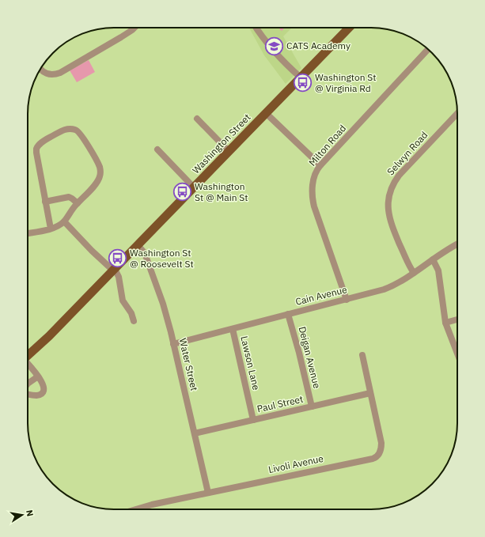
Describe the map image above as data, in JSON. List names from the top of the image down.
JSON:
{
  "streets": {
    "main road": ["Washington Street"],
    "street": [
      "Milton Road",
      "Selwyn Road",
      "Cain Avenue",
      "Deigan Avenue",
      "Lawson Lane",
      "Water Street",
      "Paul Street",
      "Livoli Avenue"
    ]
  },
  "crossings": [
    ["Washington Street", "Water Street"],
    ["Milton Road", "Cain Avenue"],
    ["Selwyn Road", "Cain Avenue"],
    ["Cain Avenue", "Deigan Avenue"],
    ["Cain Avenue", "Lawson Lane"],
    ["Cain Avenue", "Water Street"],
    ["Deigan Avenue", "Paul Street"],
    ["Lawson Lane", "Paul Street"],
    ["Water Street", "Paul Street"],
    ["Water Street", "Livoli Avenue"],
    ["Paul Street", "Livoli Avenue"]
  ],
  "places": {
    "school or university": ["CATS Academy"],
    "bus stop": ["Washington St @ Virginia Rd", "Washington St @ Main St", "Washington St @ Roosevelt St"]
  },
  "north": "right"
}
